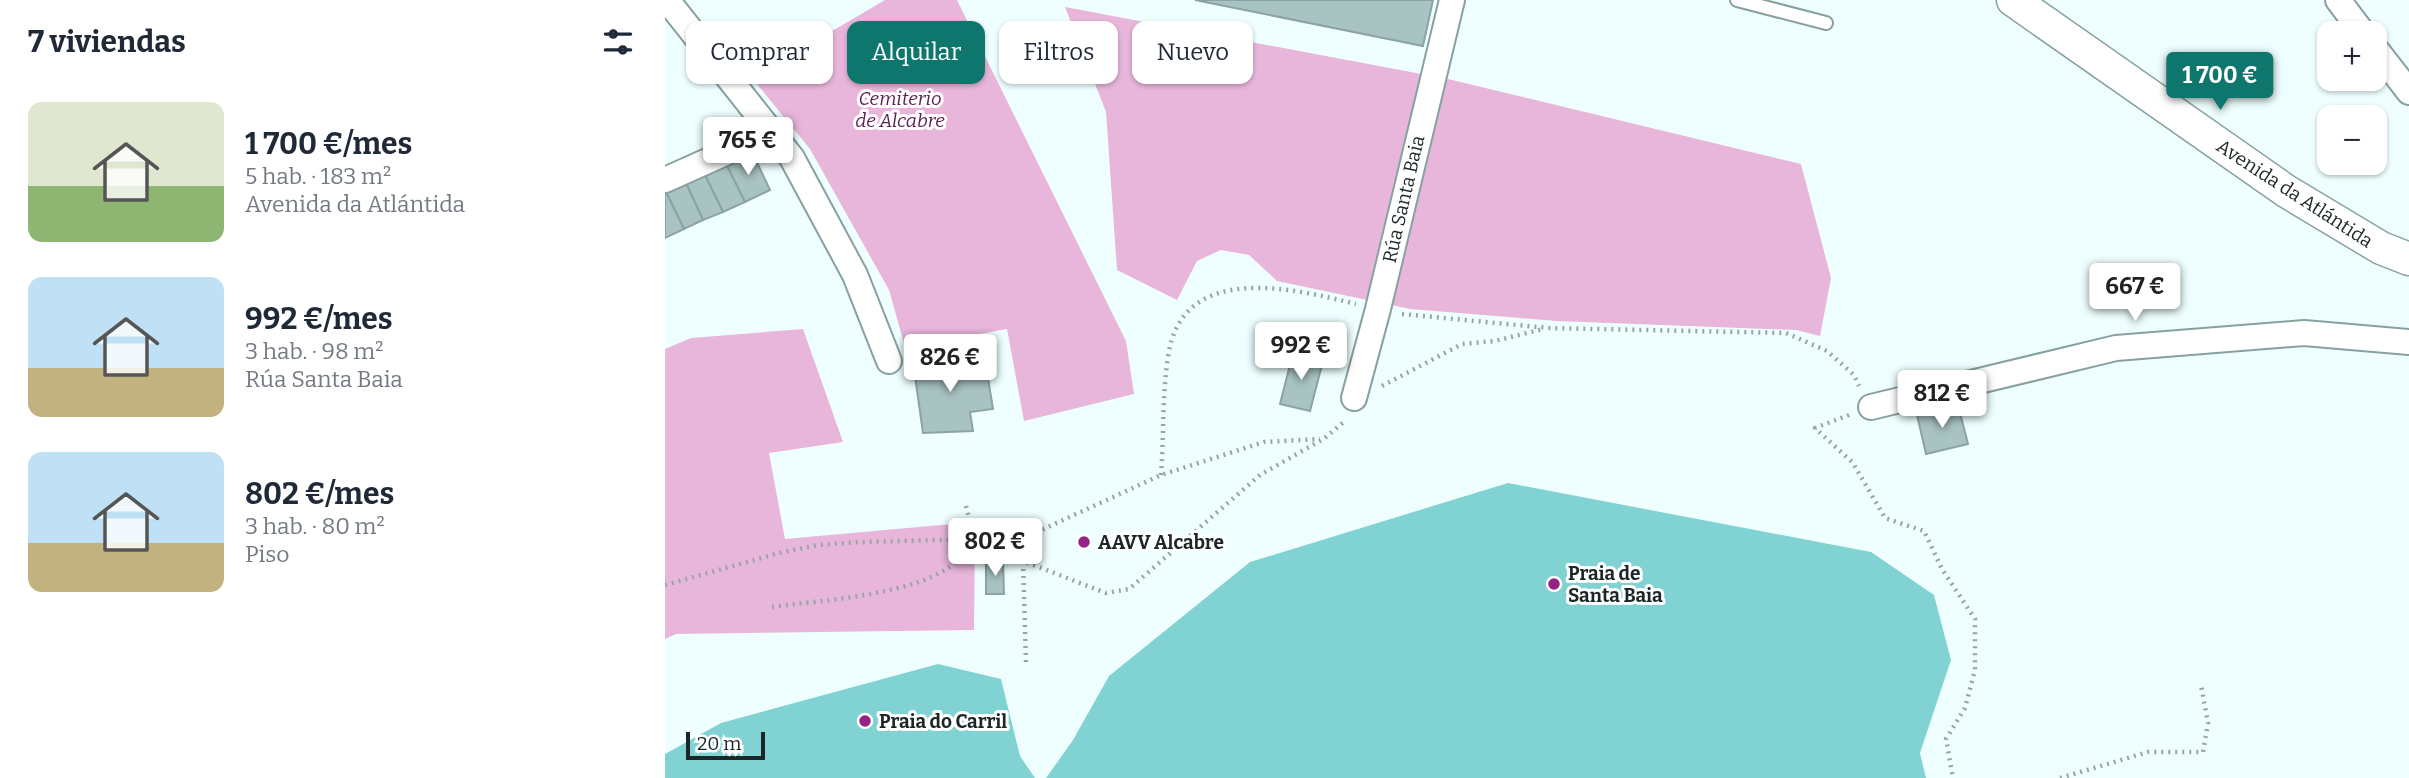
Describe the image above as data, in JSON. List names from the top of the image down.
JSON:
{
  "streets": {
    "street": ["Avenida da Atlántida", "Rúa Santa Baia"]
  },
  "parks": ["Cemiterio de Alcabre"],
  "places": ["AAVV Alcabre", "Praia de Santa Baia", "Praia do Carril"],
  "scale_bar": "20 m",
  "page": {
    "heading": "7 viviendas",
    "map_buttons": ["+", "−"],
    "chip": [
      "Comprar",
      "Alquilar",
      "Filtros",
      "Nuevo"
    ],
    "price": [
      "1 700 €",
      "765 €",
      "667 €",
      "992 €",
      "826 €",
      "812 €",
      "802 €"
    ],
    "list": [
      {
        "name": "1 700 €/mes",
        "note": "5 hab. · 183 m² · Avenida da Atlántida"
      },
      {
        "name": "992 €/mes",
        "note": "3 hab. · 98 m² · Rúa Santa Baia"
      },
      {
        "name": "802 €/mes",
        "note": "3 hab. · 80 m² · Piso"
      }
    ],
    "scale": "20 m"
  }
}
